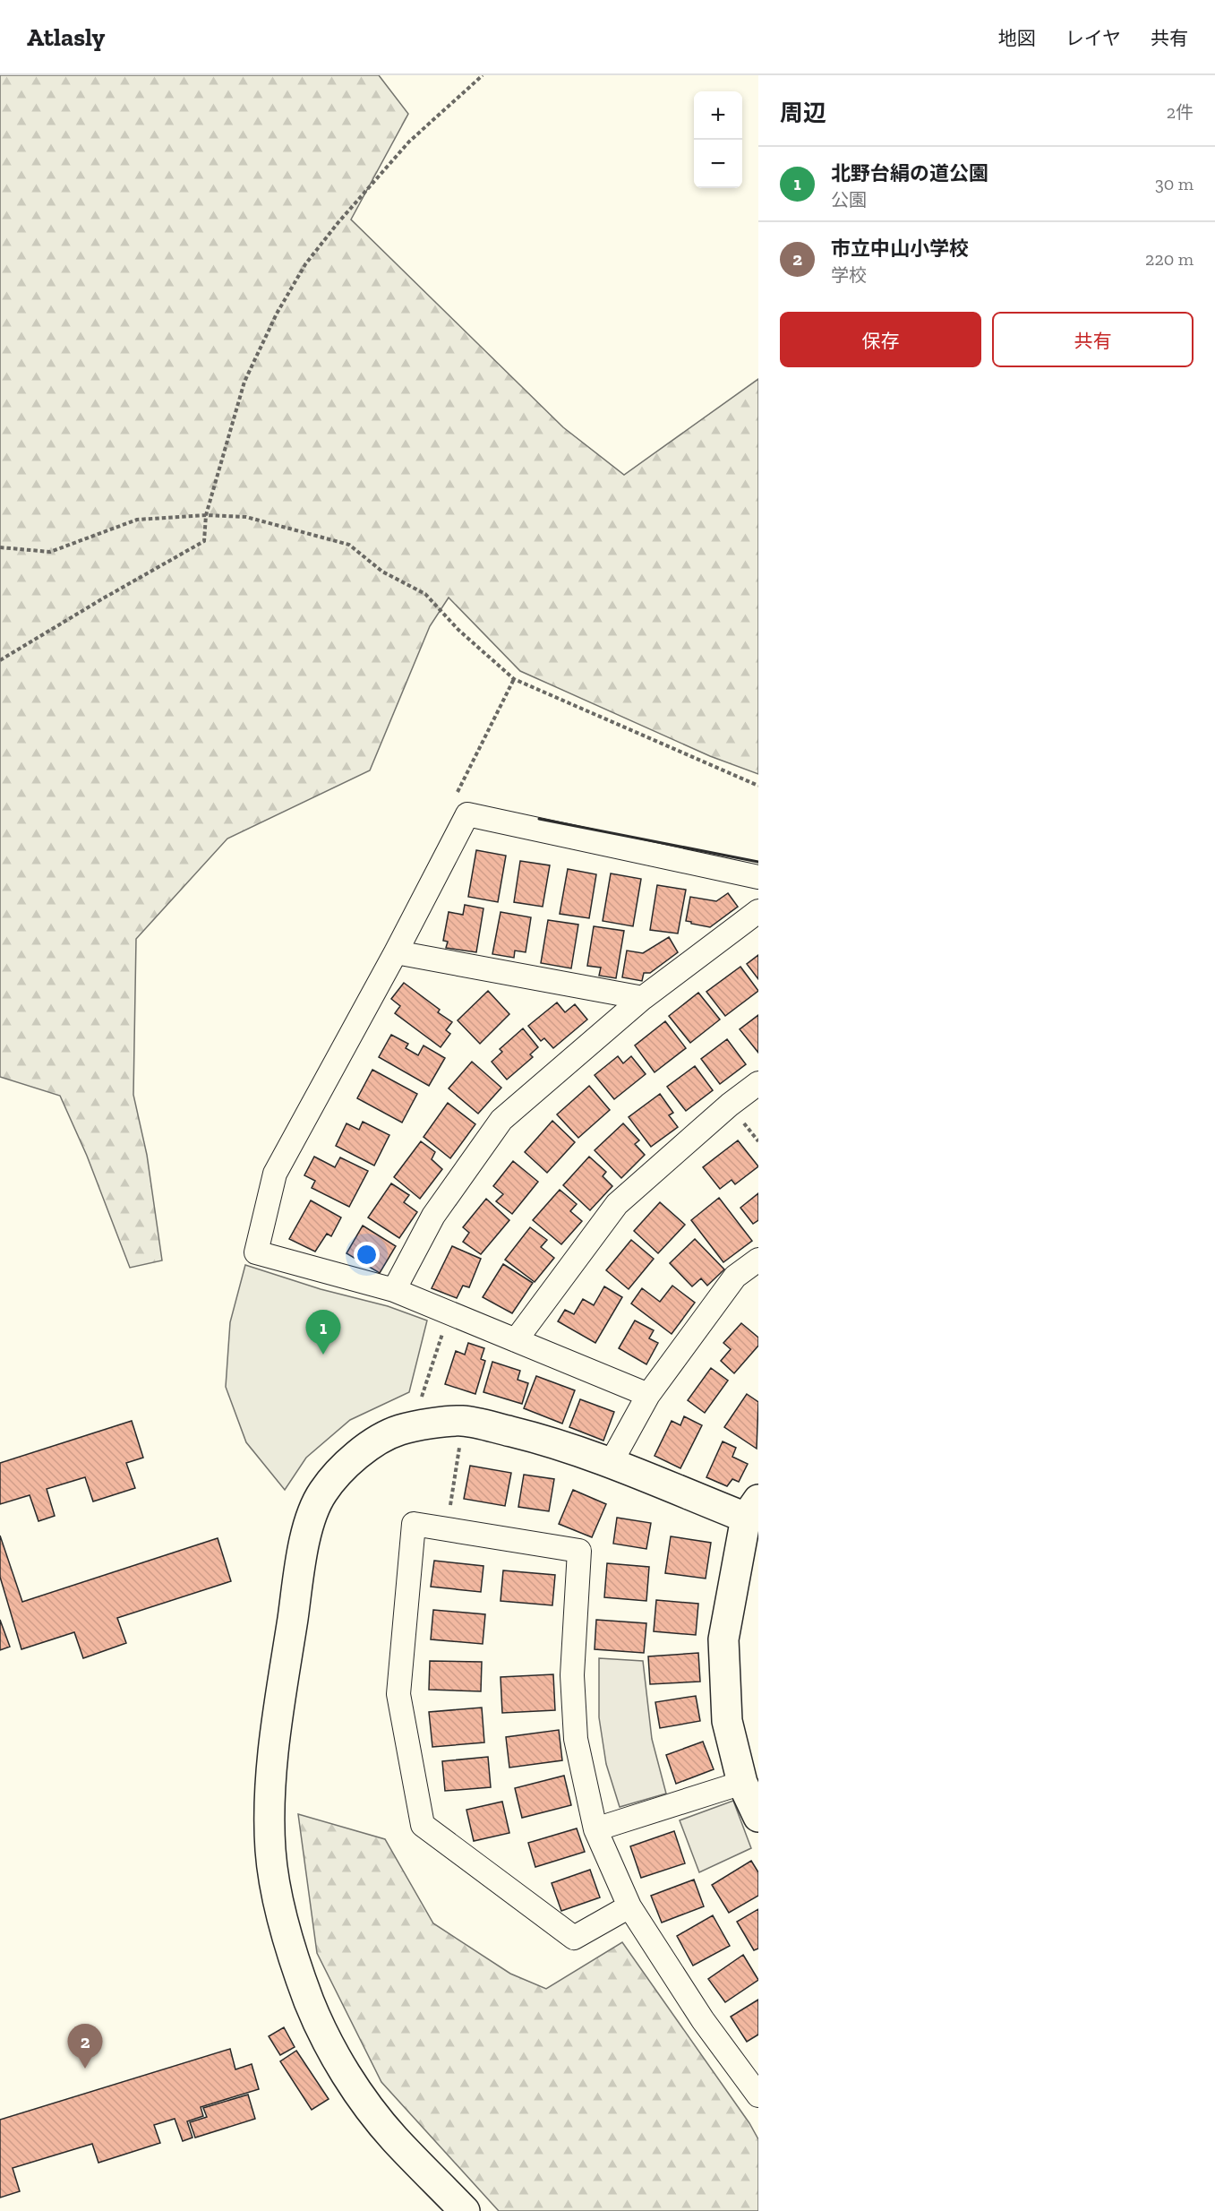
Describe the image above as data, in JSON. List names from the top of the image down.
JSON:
{
  "page": {
    "header": "Atlasly",
    "nav": ["地図", "レイヤ", "共有"],
    "heading": ["周辺", "2件"],
    "map_buttons": ["+", "−"],
    "list": [
      {
        "mark": "1",
        "name": "北野台絹の道公園",
        "note": "公園",
        "value": "30 m"
      },
      {
        "mark": "2",
        "name": "市立中山小学校",
        "note": "学校",
        "value": "220 m"
      }
    ],
    "buttons": ["保存", "共有"],
    "pins": ["1", "2"]
  }
}
